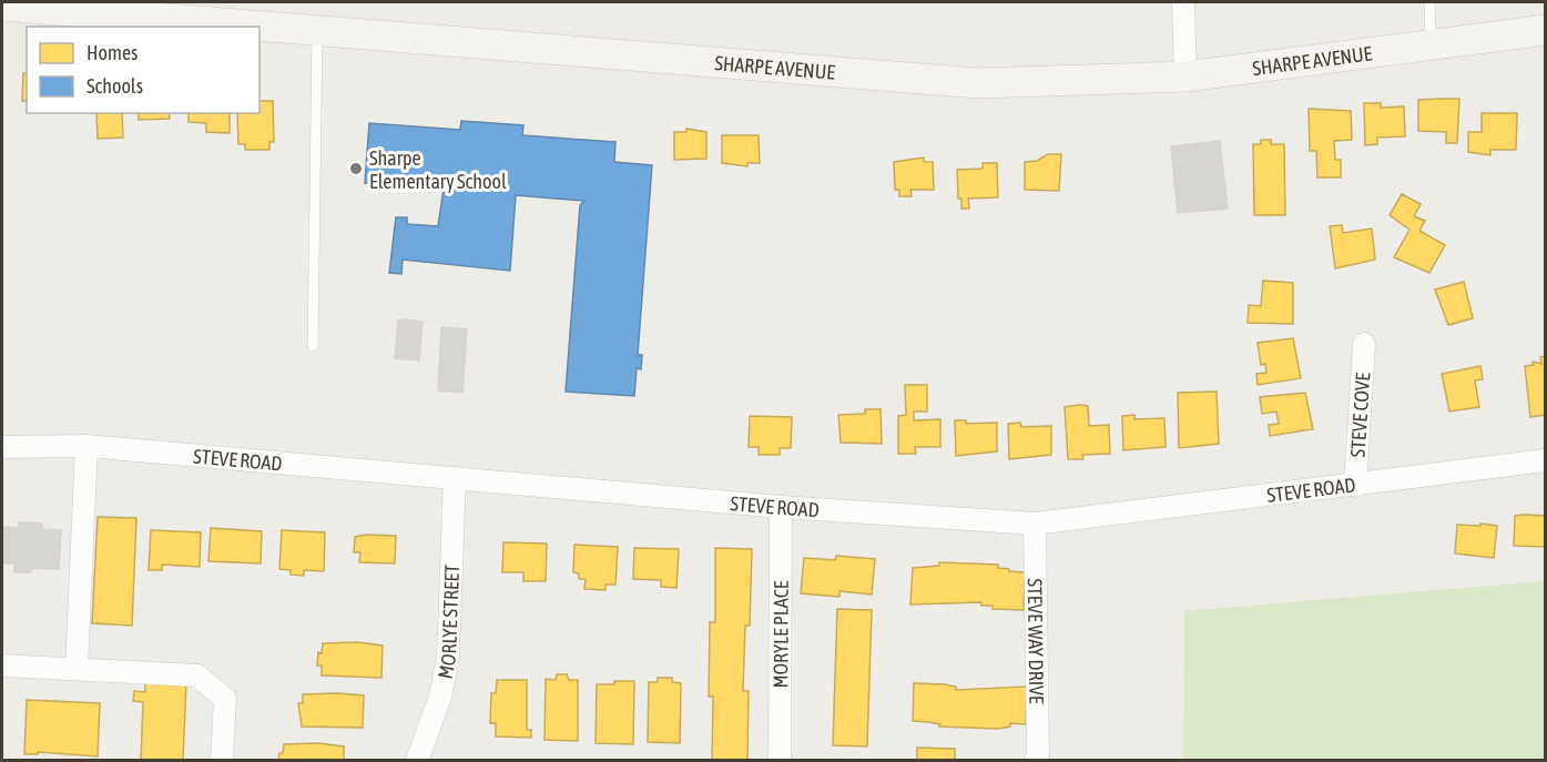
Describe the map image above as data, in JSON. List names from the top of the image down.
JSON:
{
  "streets": {
    "street": [
      "SHARPE AVENUE",
      "STEVE COVE",
      "STEVE ROAD",
      "MORLYE STREET",
      "MORYLE PLACE",
      "STEVE WAY DRIVE"
    ]
  },
  "crossings": [
    ["STEVE COVE", "STEVE ROAD"],
    ["STEVE ROAD", "MORLYE STREET"],
    ["STEVE ROAD", "MORYLE PLACE"],
    ["STEVE ROAD", "STEVE WAY DRIVE"]
  ],
  "places": ["Sharpe Elementary School"],
  "legend": ["Homes", "Schools"]
}
